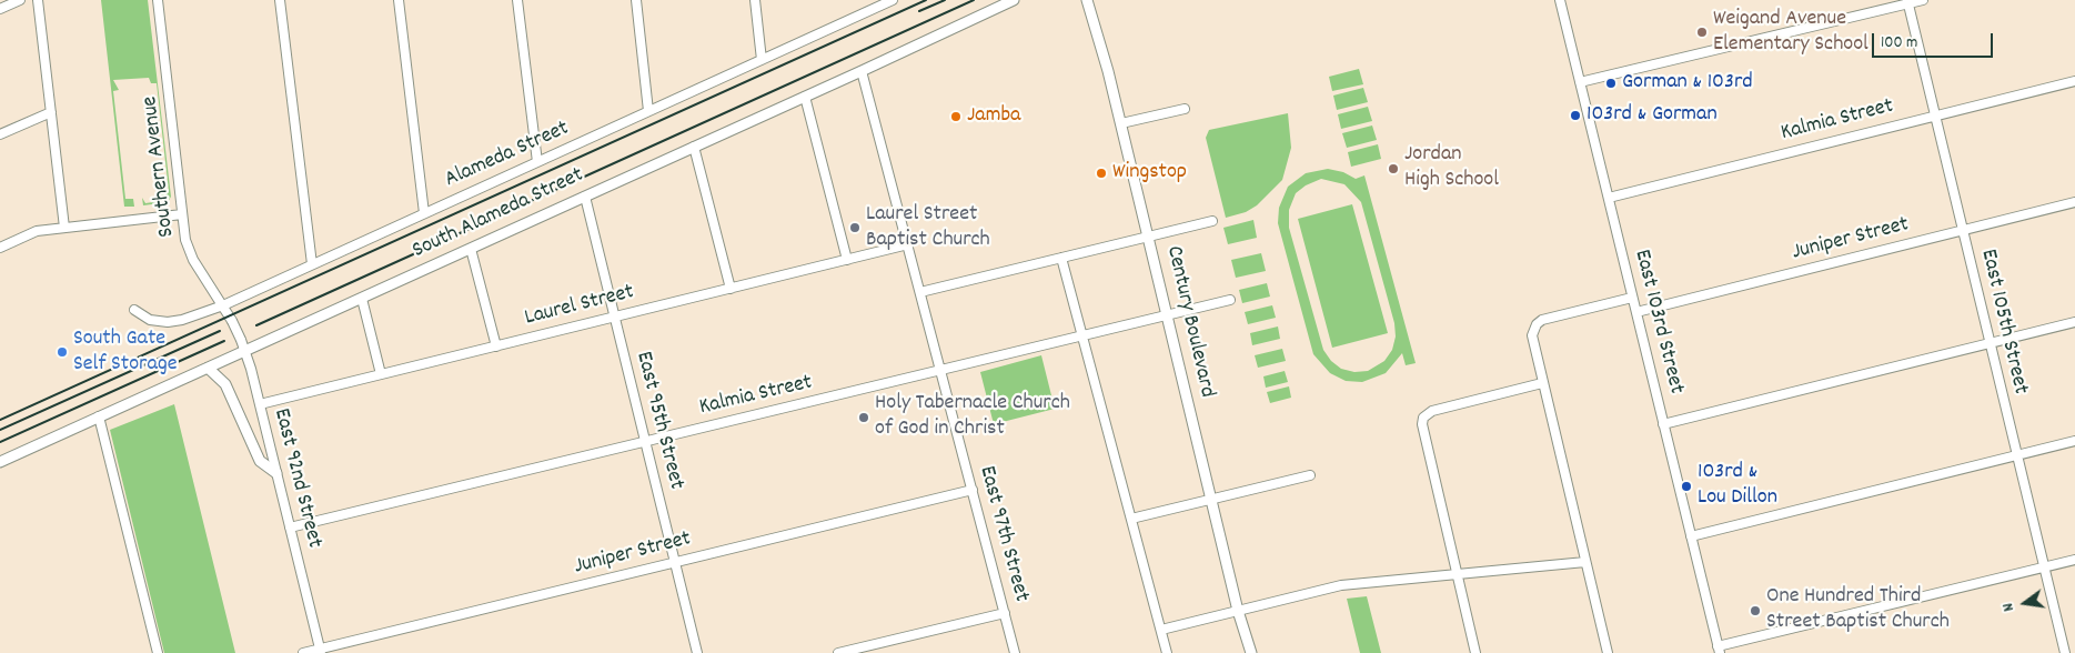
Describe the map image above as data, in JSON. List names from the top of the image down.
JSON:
{
  "streets": {
    "main road": ["South Alameda Street", "Century Boulevard"],
    "street": [
      "Kalmia Street",
      "Alameda Street",
      "Southern Avenue",
      "Juniper Street",
      "Laurel Street",
      "East 103rd Street",
      "East 105th Street",
      "East 95th Street",
      "East 92nd Street",
      "East 97th Street"
    ]
  },
  "crossings": [
    ["Kalmia Street", "Century Boulevard"],
    ["Kalmia Street", "East 103rd Street"],
    ["Kalmia Street", "East 105th Street"],
    ["Kalmia Street", "East 95th Street"],
    ["Kalmia Street", "East 92nd Street"],
    ["Kalmia Street", "East 97th Street"],
    ["Alameda Street", "Southern Avenue"],
    ["Southern Avenue", "East 92nd Street"],
    ["South Alameda Street", "East 95th Street"],
    ["South Alameda Street", "East 92nd Street"],
    ["South Alameda Street", "East 97th Street"],
    ["Juniper Street", "East 103rd Street"],
    ["Juniper Street", "East 105th Street"],
    ["Juniper Street", "East 95th Street"],
    ["Juniper Street", "East 92nd Street"],
    ["Juniper Street", "East 97th Street"],
    ["Laurel Street", "East 95th Street"],
    ["Laurel Street", "East 92nd Street"],
    ["Laurel Street", "East 97th Street"]
  ],
  "places": [
    "Weigand Avenue Elementary School",
    "Gorman & 103rd",
    "103rd & Gorman",
    "Jamba",
    "Jordan High School",
    "Wingstop",
    "Laurel Street Baptist Church",
    "South Gate Self Storage",
    "Holy Tabernacle Church of God in Christ",
    "103rd & Lou Dillon",
    "One Hundred Third Street Baptist Church"
  ],
  "scale_bar": "100 m",
  "north": "left"
}
